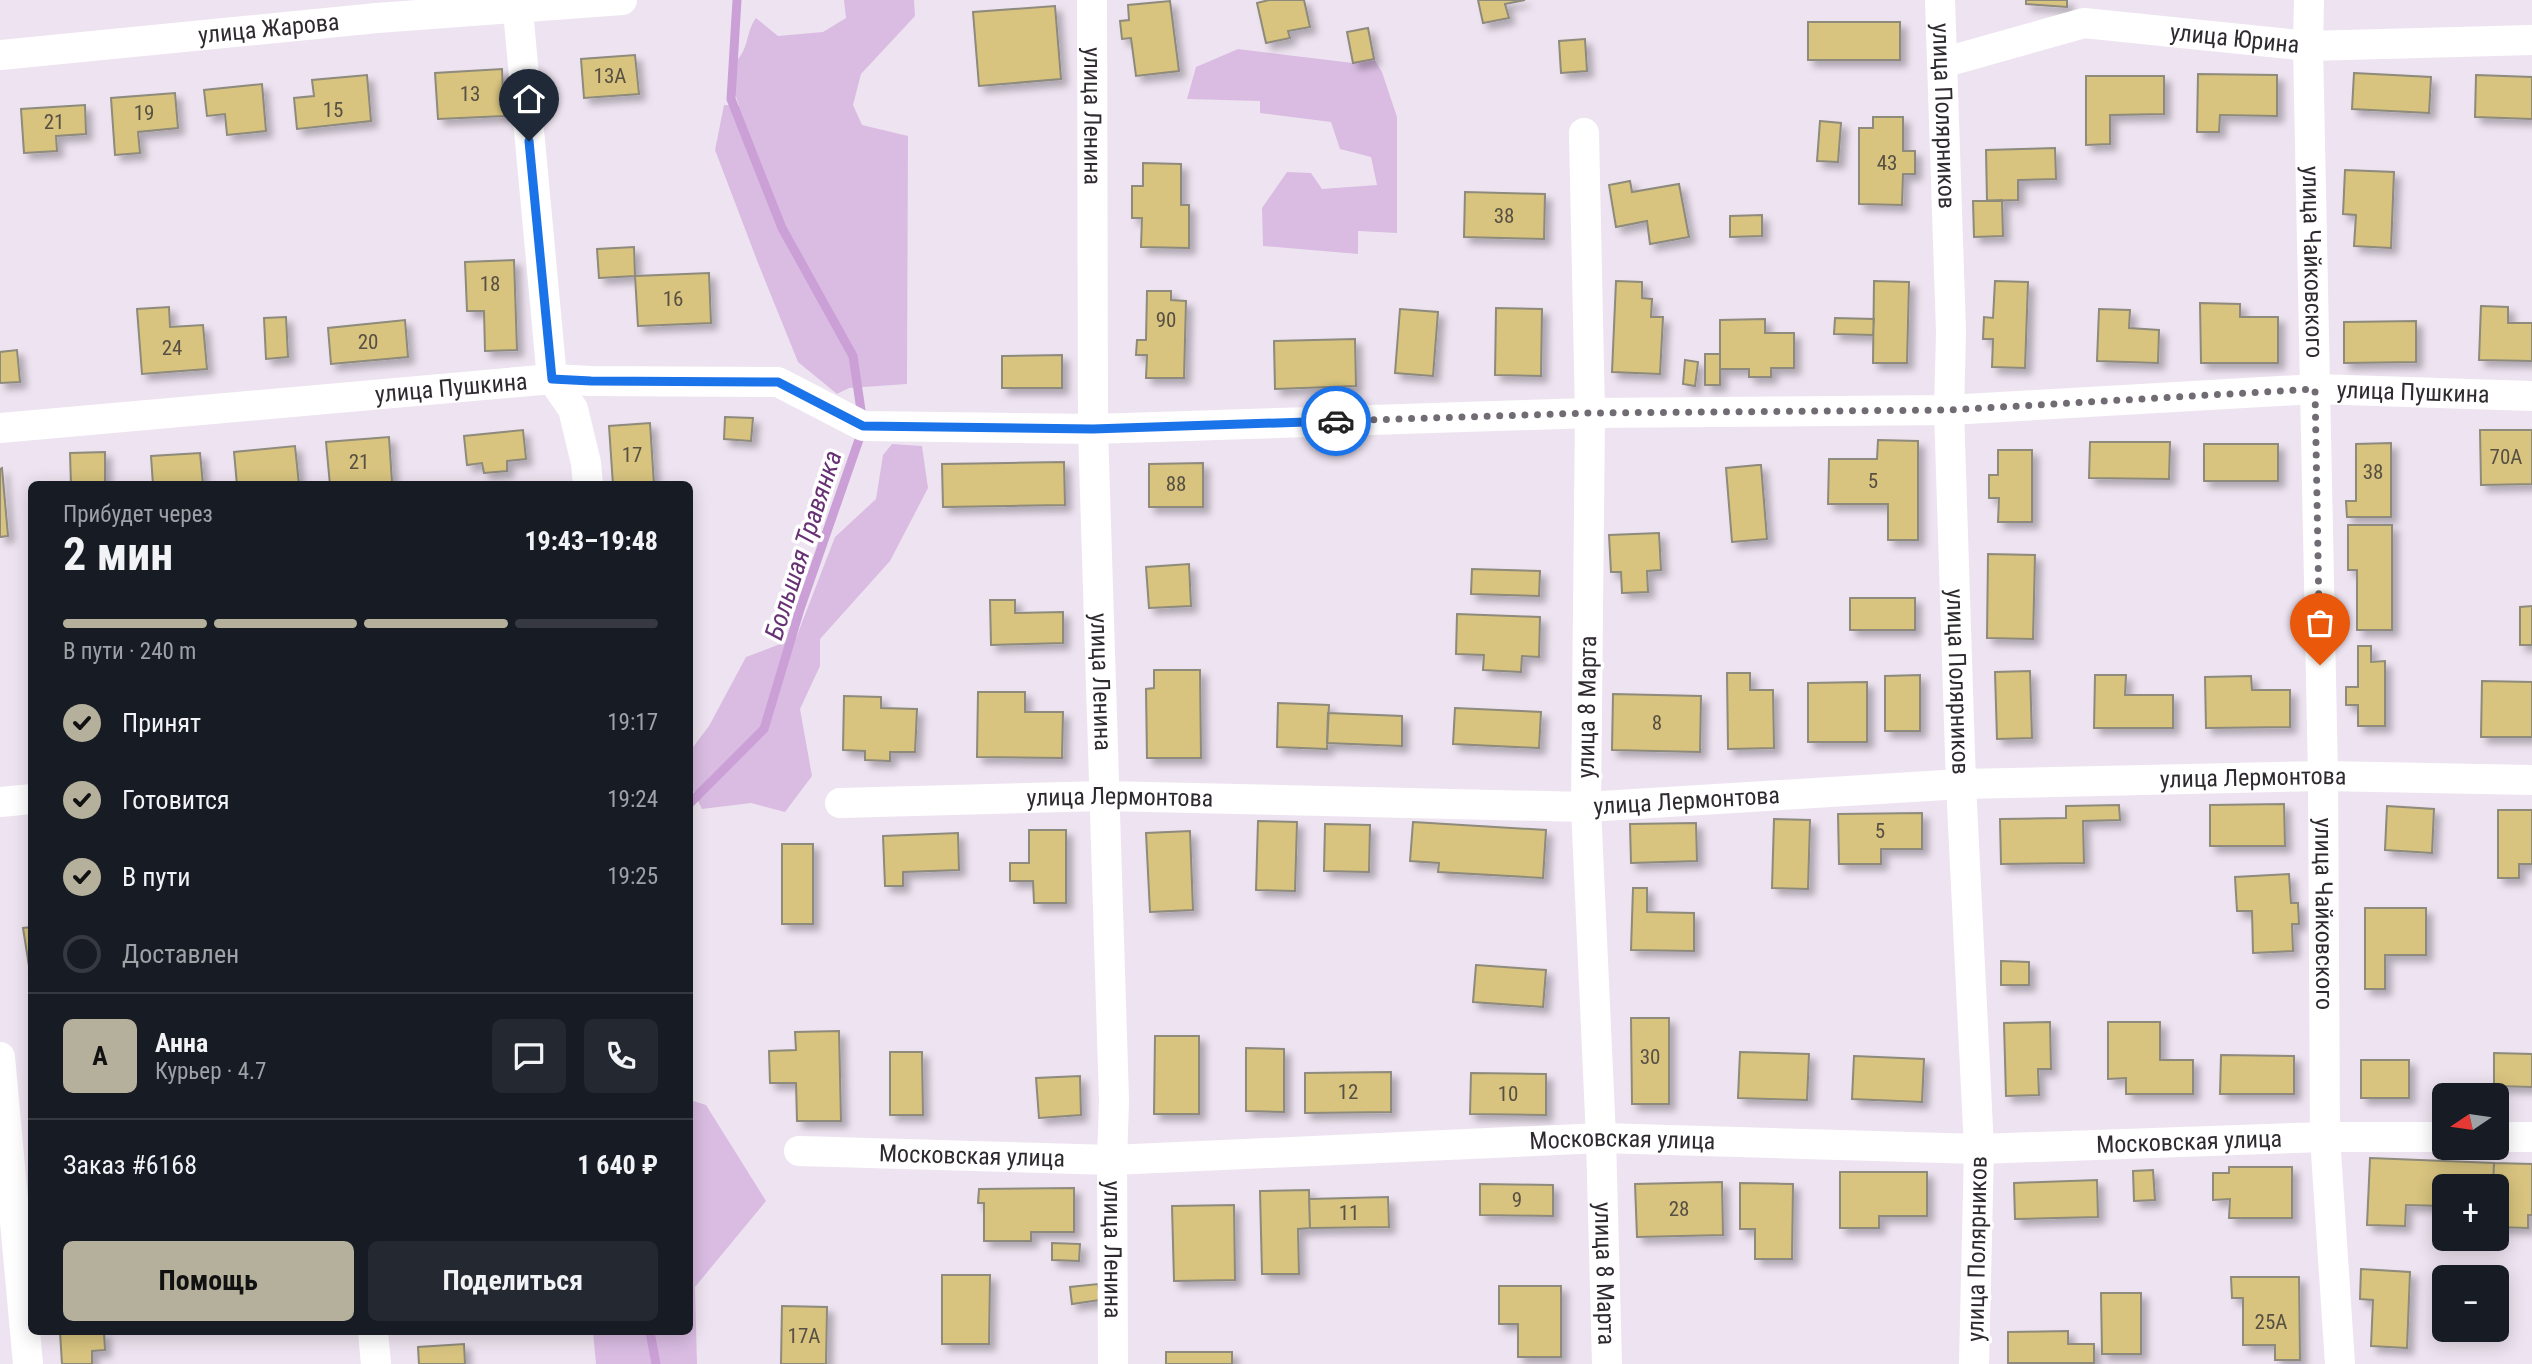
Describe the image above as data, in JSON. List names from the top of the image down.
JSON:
{
  "streets": {
    "street": [
      "улица Жарова",
      "улица Юрина",
      "улица Ленина",
      "улица Полярников",
      "улица Чайковского",
      "улица Пушкина",
      "улица 8 Марта",
      "улица Лермонтова",
      "Московская улица"
    ]
  },
  "crossings": [
    ["улица Юрина", "улица Полярников"],
    ["улица Юрина", "улица Чайковского"],
    ["улица Ленина", "улица Пушкина"],
    ["улица Ленина", "улица Лермонтова"],
    ["улица Ленина", "Московская улица"],
    ["улица Полярников", "улица Пушкина"],
    ["улица Полярников", "улица Лермонтова"],
    ["улица Полярников", "Московская улица"],
    ["улица Чайковского", "улица Пушкина"],
    ["улица Чайковского", "улица Лермонтова"],
    ["улица Чайковского", "Московская улица"],
    ["улица Пушкина", "улица 8 Марта"],
    ["улица 8 Марта", "улица Лермонтова"],
    ["улица 8 Марта", "Московская улица"]
  ],
  "water": ["Большая Травянка"],
  "house_numbers": [
    "13А",
    "13",
    "15",
    "19",
    "21",
    "43",
    "38",
    "18",
    "16",
    "90",
    "20",
    "24",
    "17",
    "70А",
    "21",
    "38",
    "5",
    "88",
    "8",
    "5",
    "30",
    "12",
    "10",
    "9",
    "28",
    "11",
    "25А",
    "17А"
  ],
  "north": "left",
  "page": {
    "heading": ["2 мин", "Прибудет через", "19:43–19:48"],
    "panel": [
      "Анна",
      "Курьер · 4.7",
      "Заказ #6168",
      "1 640 ₽"
    ],
    "bar": "В пути · 240 m",
    "list": [
      ["Принят", "19:17"],
      ["Готовится", "19:24"],
      ["В пути", "19:25"],
      "Доставлен"
    ],
    "round": "А",
    "map_buttons": ["+", "−"],
    "buttons": ["Помощь", "Поделиться"]
  }
}
